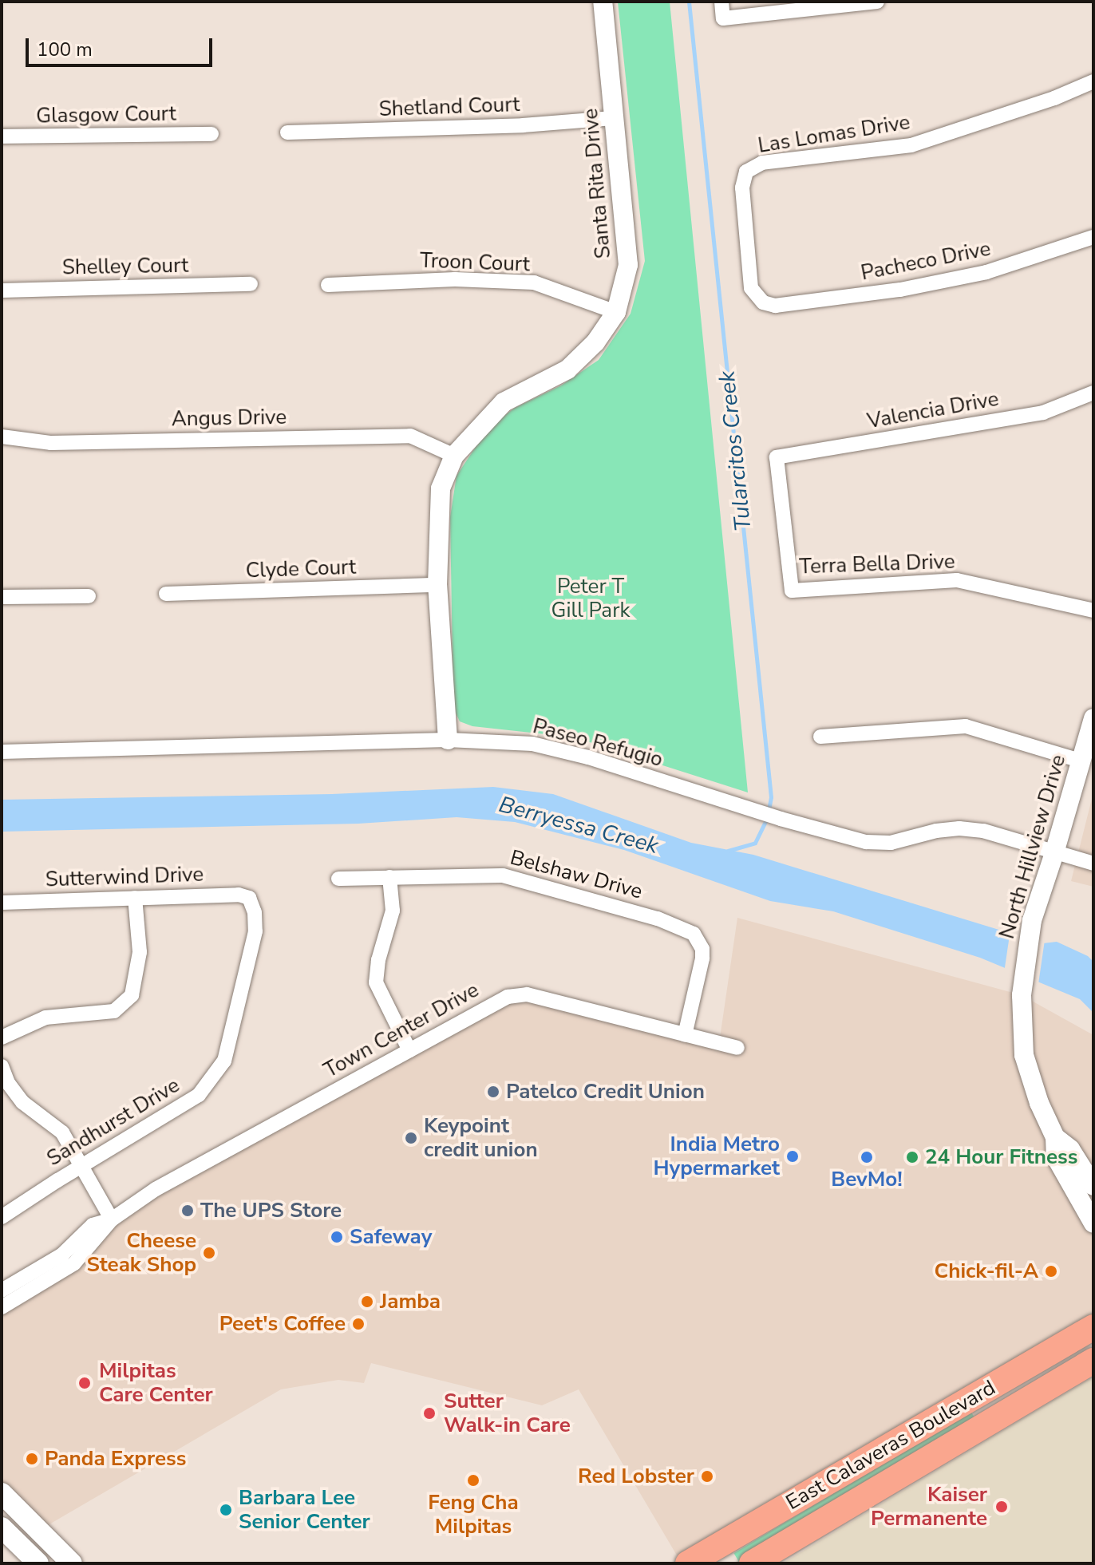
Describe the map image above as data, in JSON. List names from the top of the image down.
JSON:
{
  "streets": {
    "highway": ["East Calaveras Boulevard"],
    "street": [
      "Shetland Court",
      "Glasgow Court",
      "Las Lomas Drive",
      "Santa Rita Drive",
      "Pacheco Drive",
      "Troon Court",
      "Shelley Court",
      "Valencia Drive",
      "Angus Drive",
      "Terra Bella Drive",
      "Clyde Court",
      "Paseo Refugio",
      "North Hillview Drive",
      "Belshaw Drive",
      "Sutterwind Drive",
      "Town Center Drive",
      "Sandhurst Drive"
    ]
  },
  "crossings": [
    ["Shetland Court", "Santa Rita Drive"],
    ["Las Lomas Drive", "Pacheco Drive"],
    ["Santa Rita Drive", "Troon Court"],
    ["Santa Rita Drive", "Angus Drive"],
    ["Santa Rita Drive", "Clyde Court"],
    ["Santa Rita Drive", "Paseo Refugio"],
    ["Valencia Drive", "Terra Bella Drive"],
    ["Paseo Refugio", "North Hillview Drive"],
    ["Belshaw Drive", "Town Center Drive"],
    ["Sutterwind Drive", "Sandhurst Drive"]
  ],
  "water": ["Tularcitos Creek", "Berryessa Creek"],
  "parks": ["Peter T Gill Park"],
  "places": [
    "Patelco Credit Union",
    "Keypoint credit union",
    "India Metro Hypermarket",
    "BevMo!",
    "24 Hour Fitness",
    "The UPS Store",
    "Safeway",
    "Cheese Steak Shop",
    "Chick-fil-A",
    "Jamba",
    "Peet's Coffee",
    "Milpitas Care Center",
    "Sutter Walk-in Care",
    "Panda Express",
    "Red Lobster",
    "Feng Cha Milpitas",
    "Kaiser Permanente",
    "Barbara Lee Senior Center"
  ],
  "scale_bar": "100 m"
}
